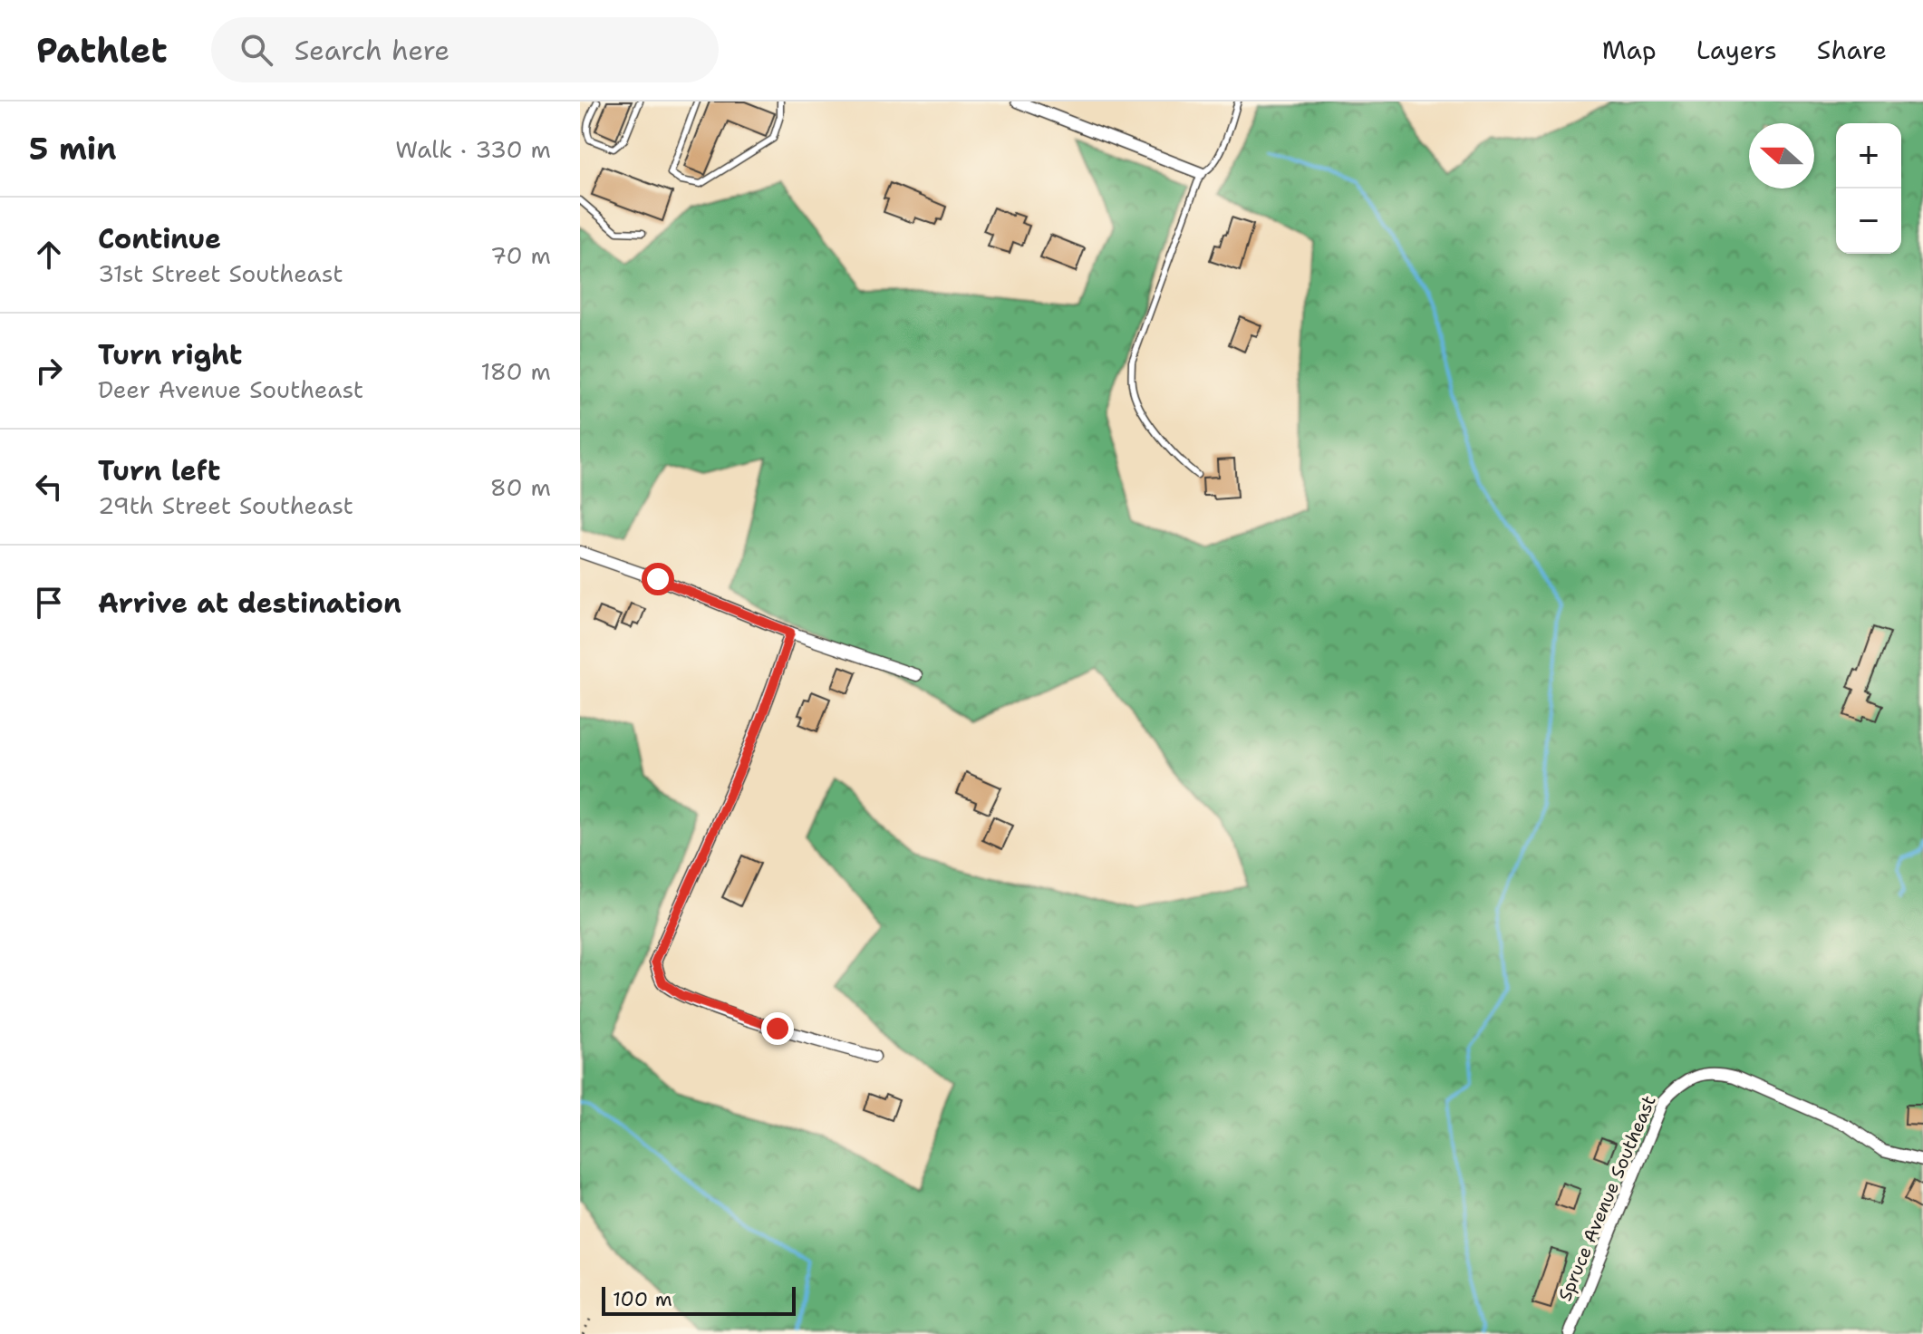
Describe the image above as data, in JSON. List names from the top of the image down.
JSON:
{
  "streets": {
    "street": ["Spruce Avenue Southeast"]
  },
  "scale_bar": "100 m",
  "north": "left",
  "page": {
    "header": "Pathlet",
    "search": "Search here",
    "nav": ["Map", "Layers", "Share"],
    "heading": ["5 min", "Walk · 330 m"],
    "map_buttons": ["+", "−"],
    "list": [
      ["Continue", "31st Street Southeast", "70 m"],
      ["Turn right", "Deer Avenue Southeast", "180 m"],
      ["Turn left", "29th Street Southeast", "80 m"],
      "Arrive at destination"
    ],
    "scale": "100 m"
  }
}
